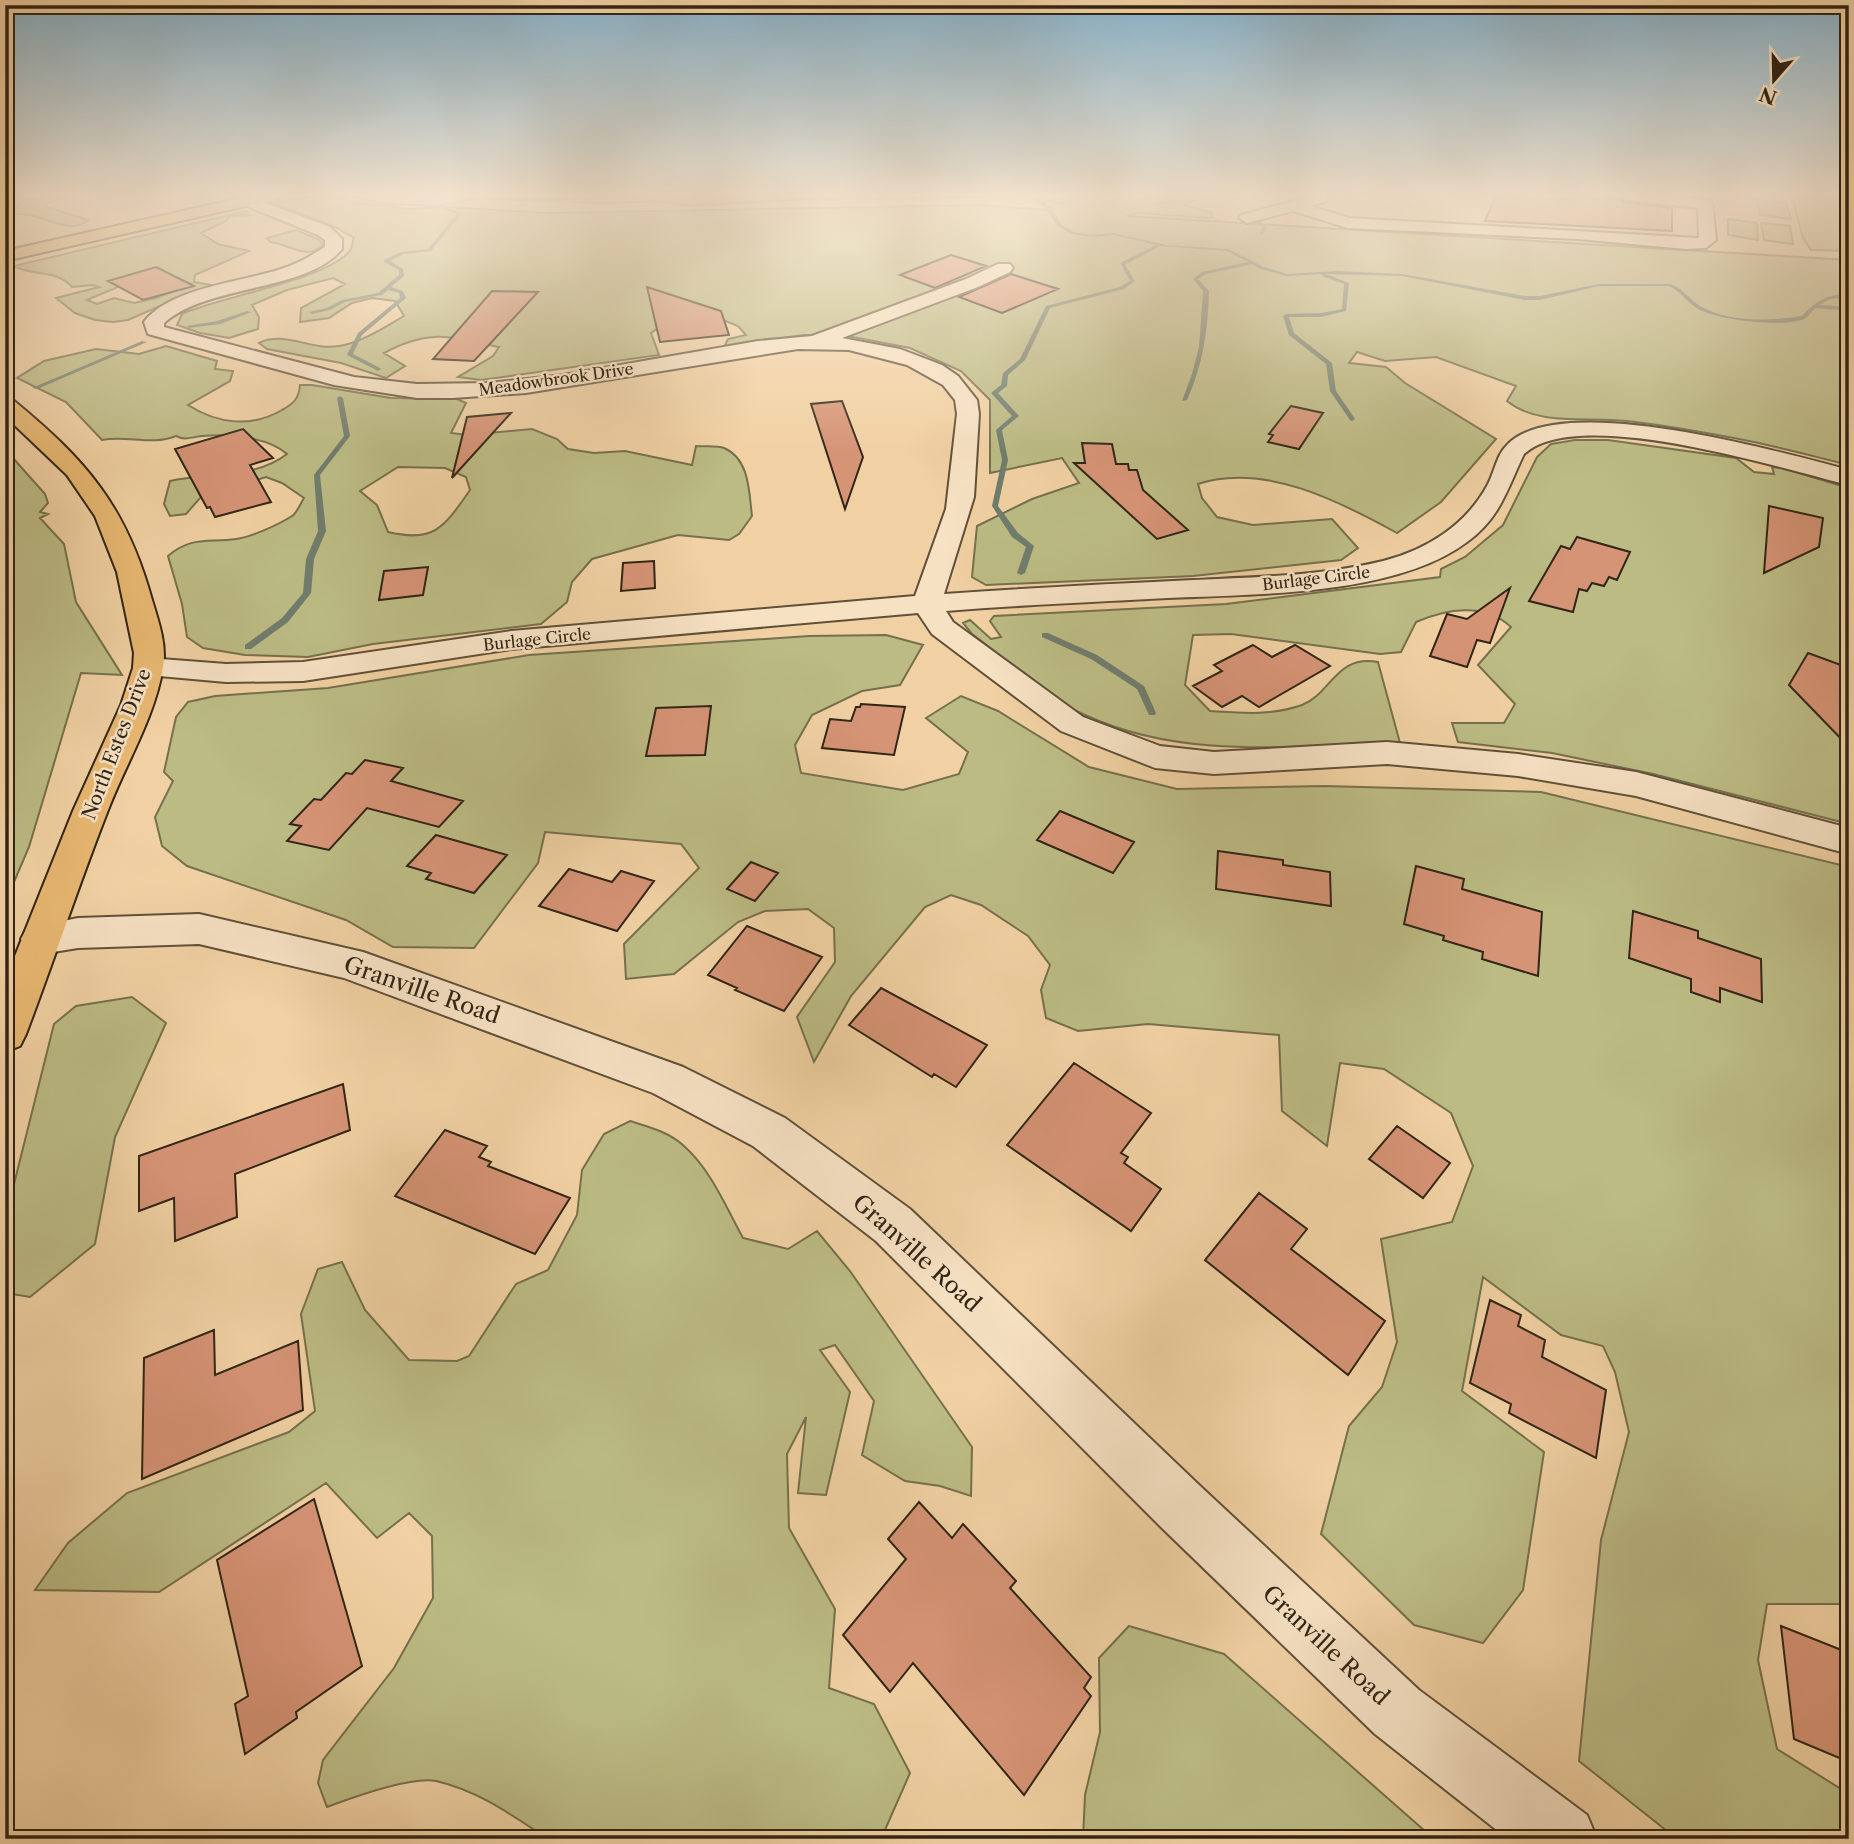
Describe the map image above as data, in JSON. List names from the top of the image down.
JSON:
{
  "streets": {
    "main road": ["North Estes Drive"],
    "street": ["Meadowbrook Drive", "Burlage Circle", "Granville Road"]
  },
  "crossings": [
    ["Meadowbrook Drive", "Burlage Circle"],
    ["Burlage Circle", "North Estes Drive"],
    ["North Estes Drive", "Granville Road"]
  ],
  "north": "bottom"
}
